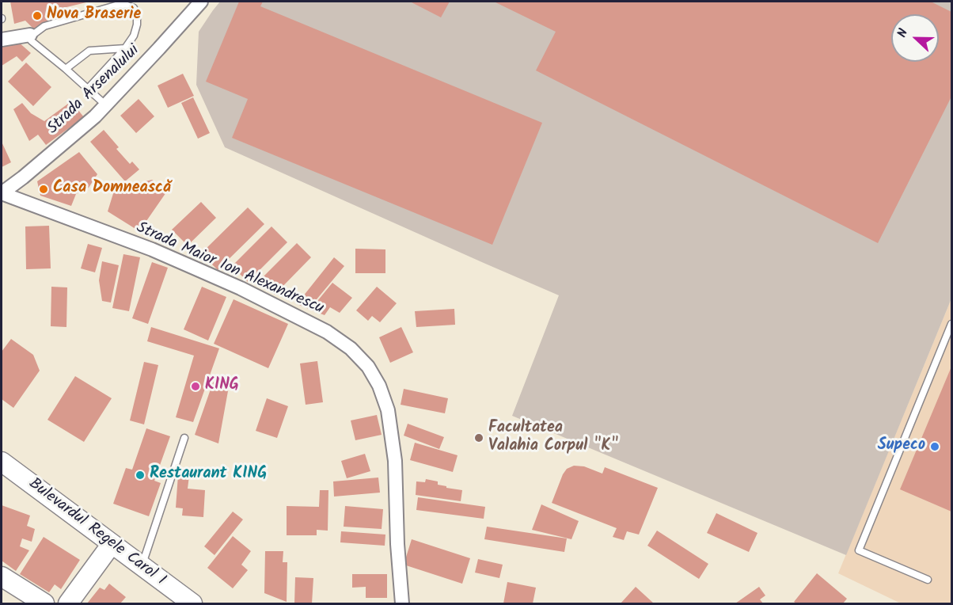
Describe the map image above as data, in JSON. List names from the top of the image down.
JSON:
{
  "streets": {
    "main road": ["Bulevardul Regele Carol I"],
    "street": ["Strada Arsenalului", "Strada Maior Ion Alexandrescu"]
  },
  "crossings": [
    ["Strada Arsenalului", "Strada Maior Ion Alexandrescu"]
  ],
  "places": [
    "Nova Braserie",
    "Casa Domnească",
    "KING",
    "Facultatea Valahia Corpul \"K\"",
    "Supeco",
    "Restaurant KING"
  ],
  "north": "left"
}
